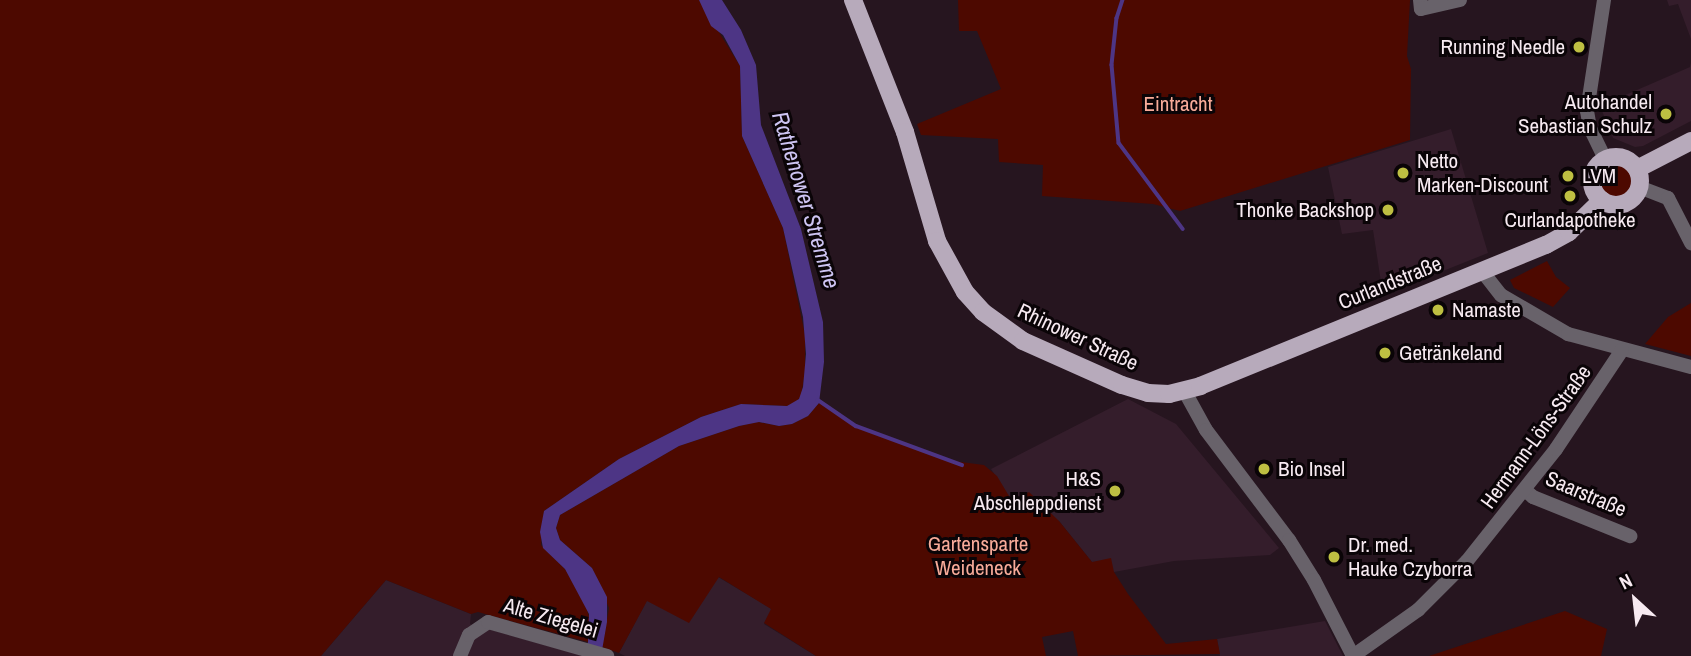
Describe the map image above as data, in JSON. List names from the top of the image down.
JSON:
{
  "streets": {
    "main road": ["Curlandstraße", "Rhinower Straße"],
    "street": ["Hermann-Löns-Straße", "Saarstraße", "Alte Ziegelei"]
  },
  "crossings": [
    ["Curlandstraße", "Rhinower Straße"],
    ["Hermann-Löns-Straße", "Saarstraße"]
  ],
  "water": ["Rathenower Stremme"],
  "parks": ["Eintracht", "Gartensparte Weideneck"],
  "places": [
    "Running Needle",
    "Autohandel Sebastian Schulz",
    "Netto Marken-Discount",
    "LVM",
    "Curlandapotheke",
    "Thonke Backshop",
    "Namaste",
    "Getränkeland",
    "Bio Insel",
    "H&S Abschleppdienst",
    "Dr. med. Hauke Czyborra"
  ],
  "north": "top left"
}
